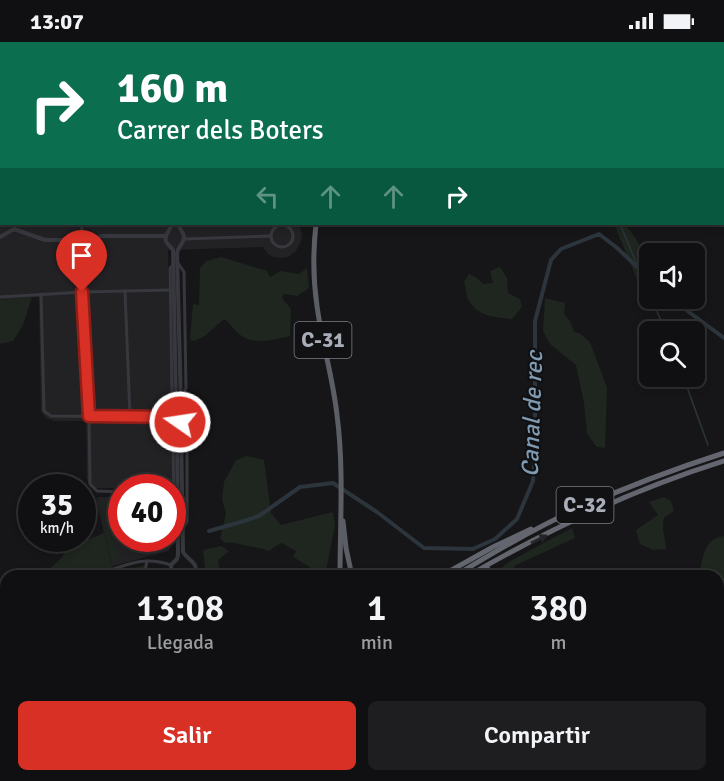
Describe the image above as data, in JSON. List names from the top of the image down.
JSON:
{
  "streets": {
    "highway": ["C-31", "C-32"]
  },
  "water": ["Canal de rec"],
  "page": {
    "status": "13:07",
    "turn": ["160 m", "Carrer dels Boters"],
    "speed": "35 km/h",
    "limit": "40",
    "eta": [
      "13:08",
      "Llegada",
      "1",
      "min",
      "380",
      "m"
    ],
    "buttons": ["Salir", "Compartir"]
  }
}
